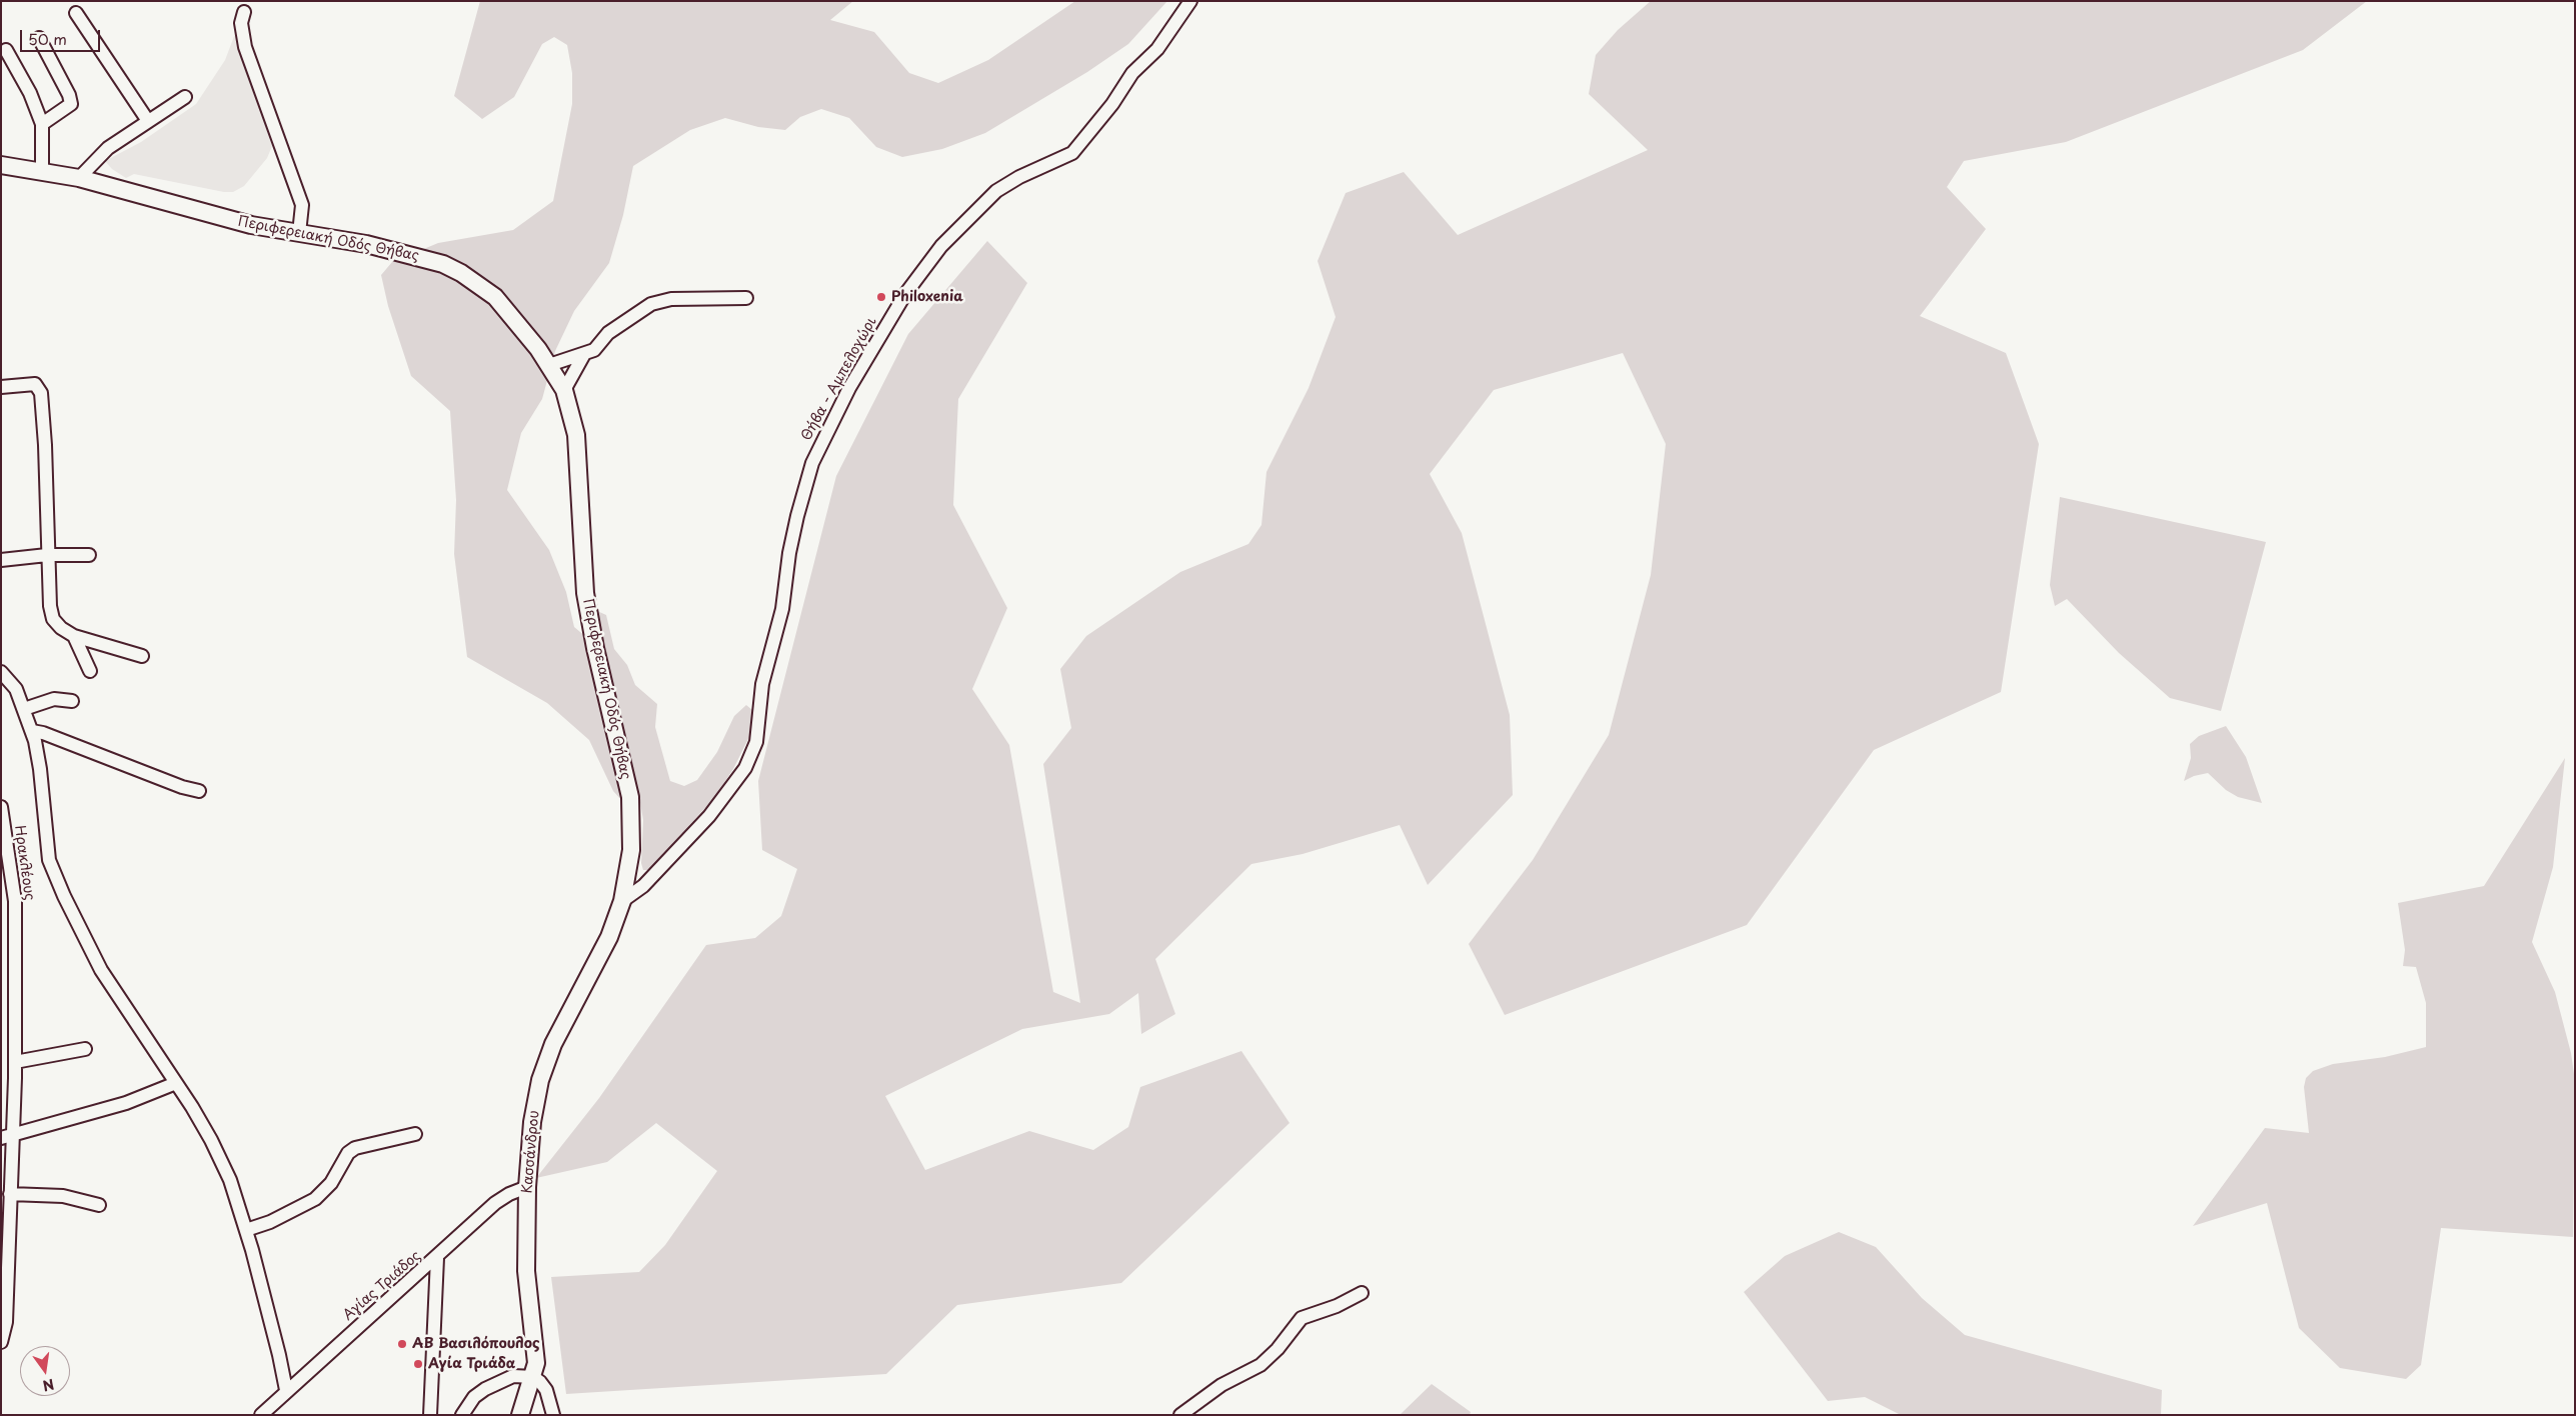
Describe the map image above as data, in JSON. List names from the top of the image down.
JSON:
{
  "streets": {
    "main road": ["Περιφερειακή Οδός Θήβας", "Κασσάνδρου"],
    "street": ["Θήβα - Αμπελοχώρι", "Ηρακλέους", "Αγίας Τριάδος"]
  },
  "crossings": [
    ["Περιφερειακή Οδός Θήβας", "Θήβα - Αμπελοχώρι"],
    ["Περιφερειακή Οδός Θήβας", "Κασσάνδρου"],
    ["Θήβα - Αμπελοχώρι", "Κασσάνδρου"],
    ["Κασσάνδρου", "Αγίας Τριάδος"]
  ],
  "places": ["Philoxenia", "ΑΒ Βασιλόπουλος", "Αγία Τριάδα"],
  "scale_bar": "50 m",
  "north": "bottom"
}
